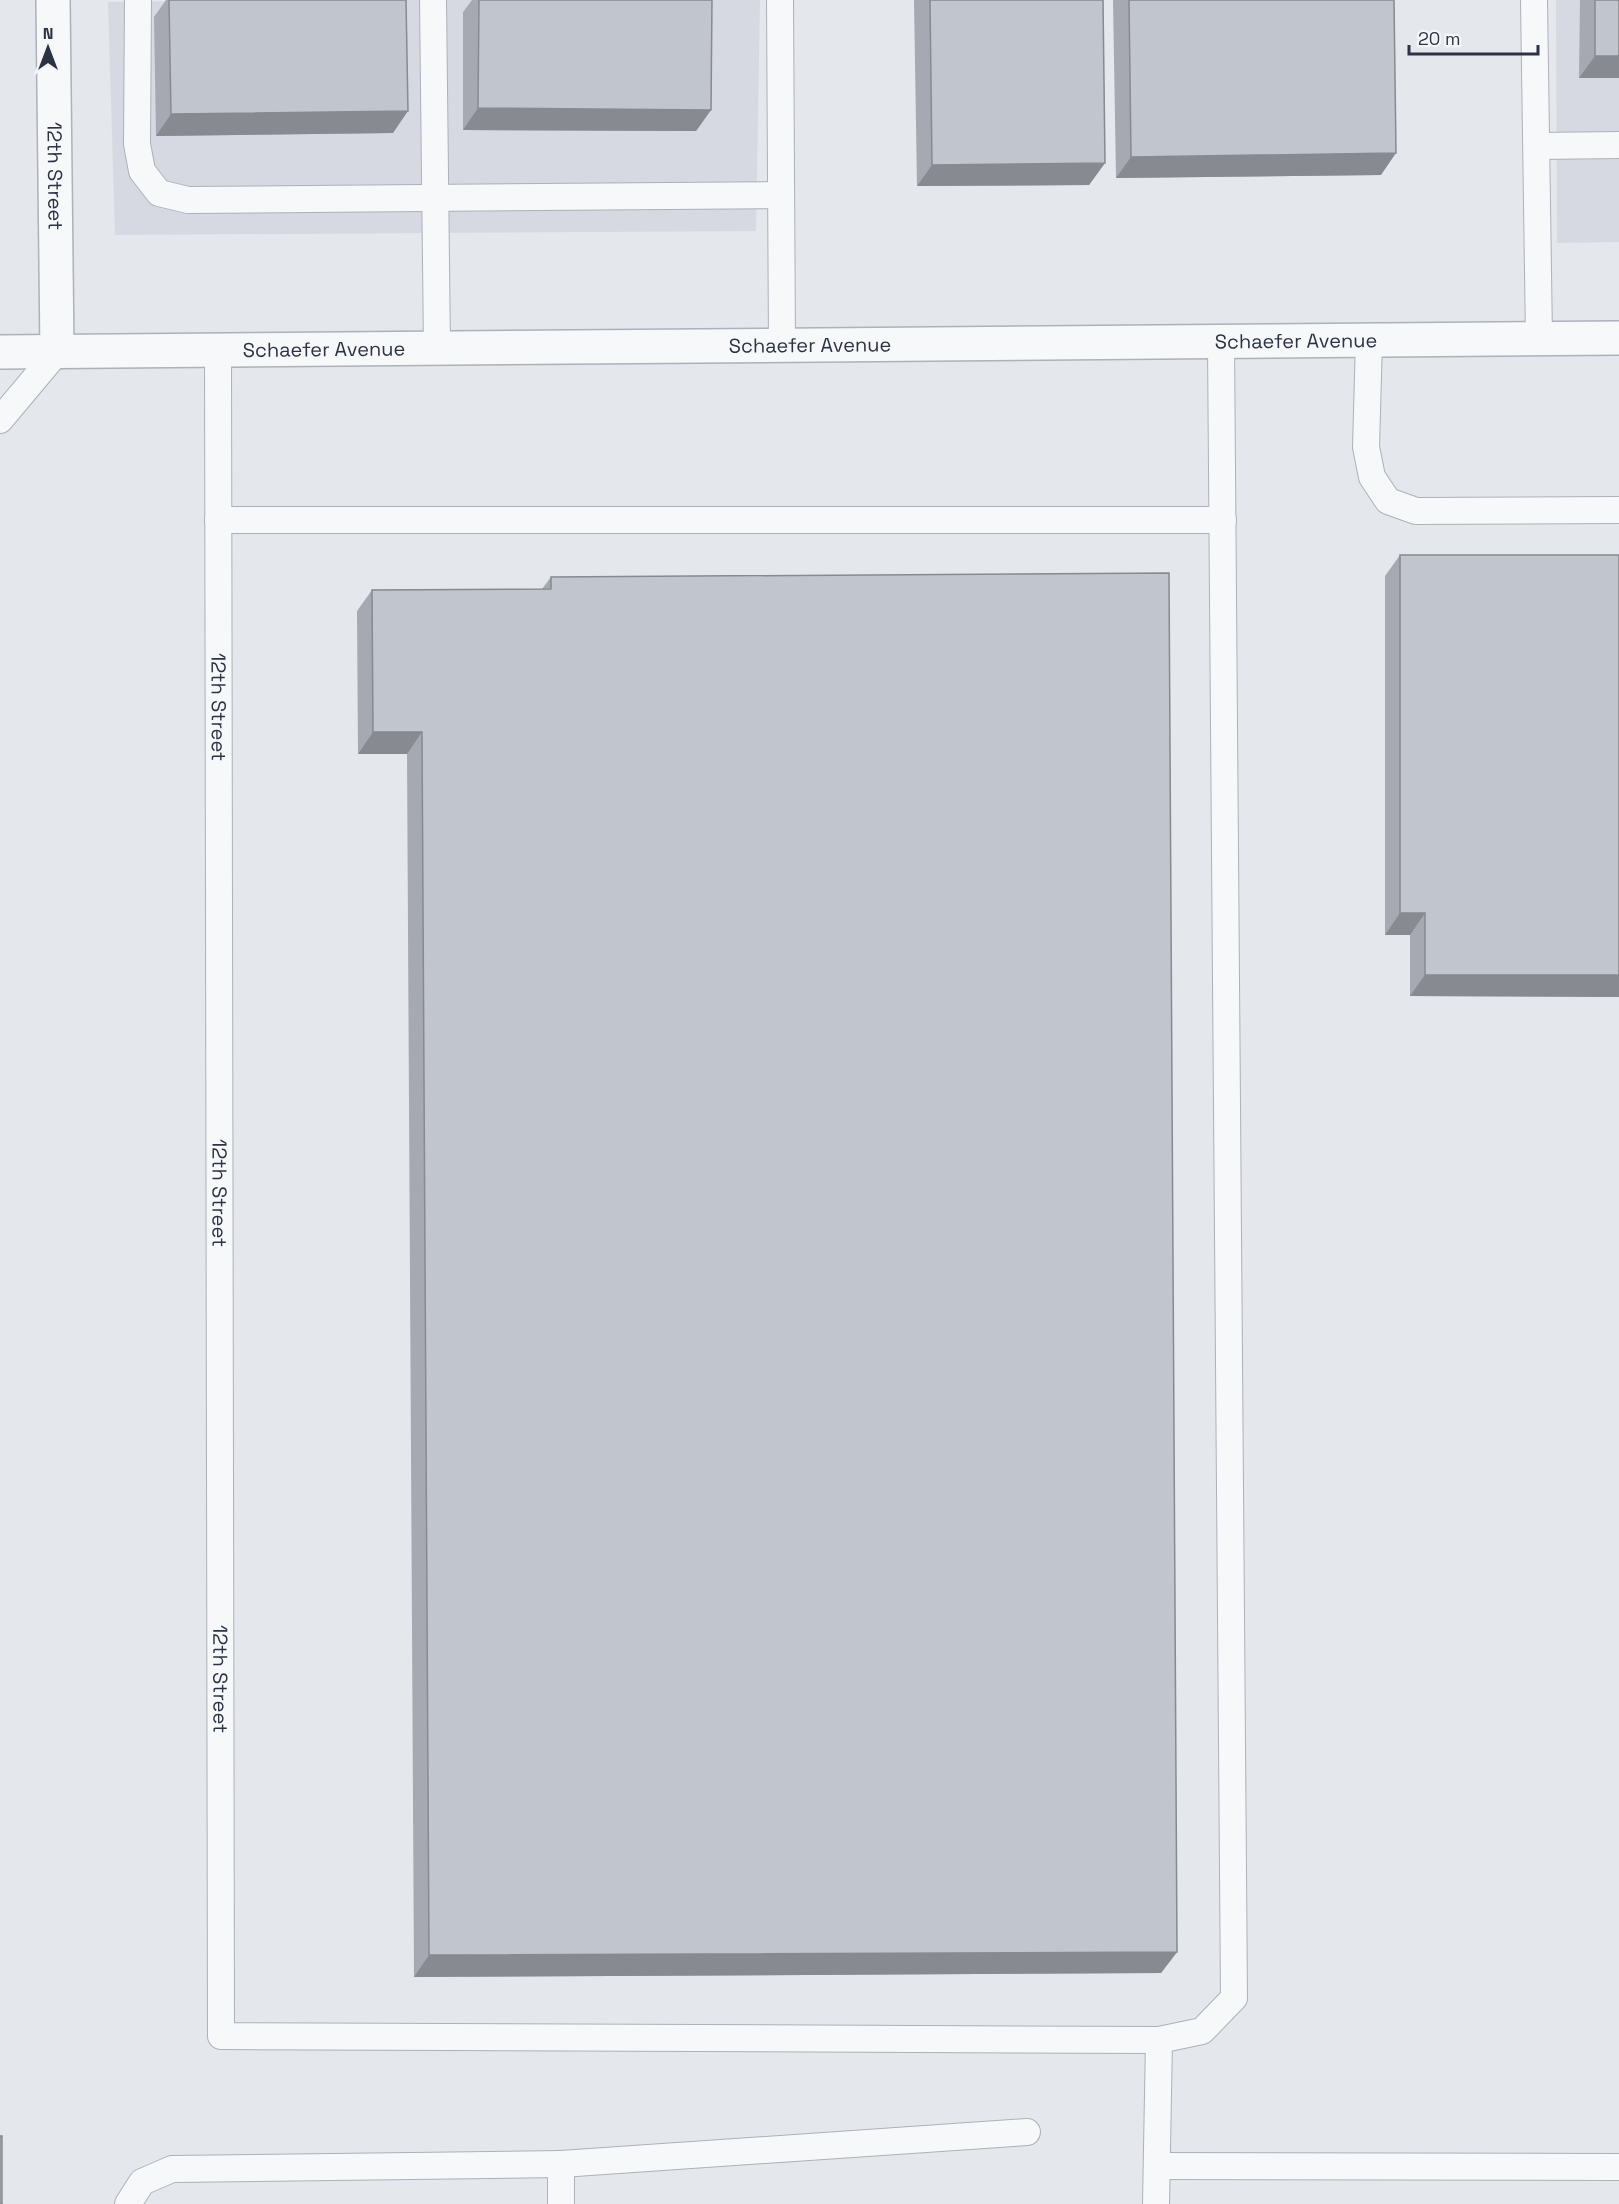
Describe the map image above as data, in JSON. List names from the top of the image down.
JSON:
{
  "streets": {
    "street": ["12th Street", "Schaefer Avenue"]
  },
  "crossings": [
    ["12th Street", "Schaefer Avenue"]
  ],
  "scale_bar": "20 m",
  "north": "top"
}
